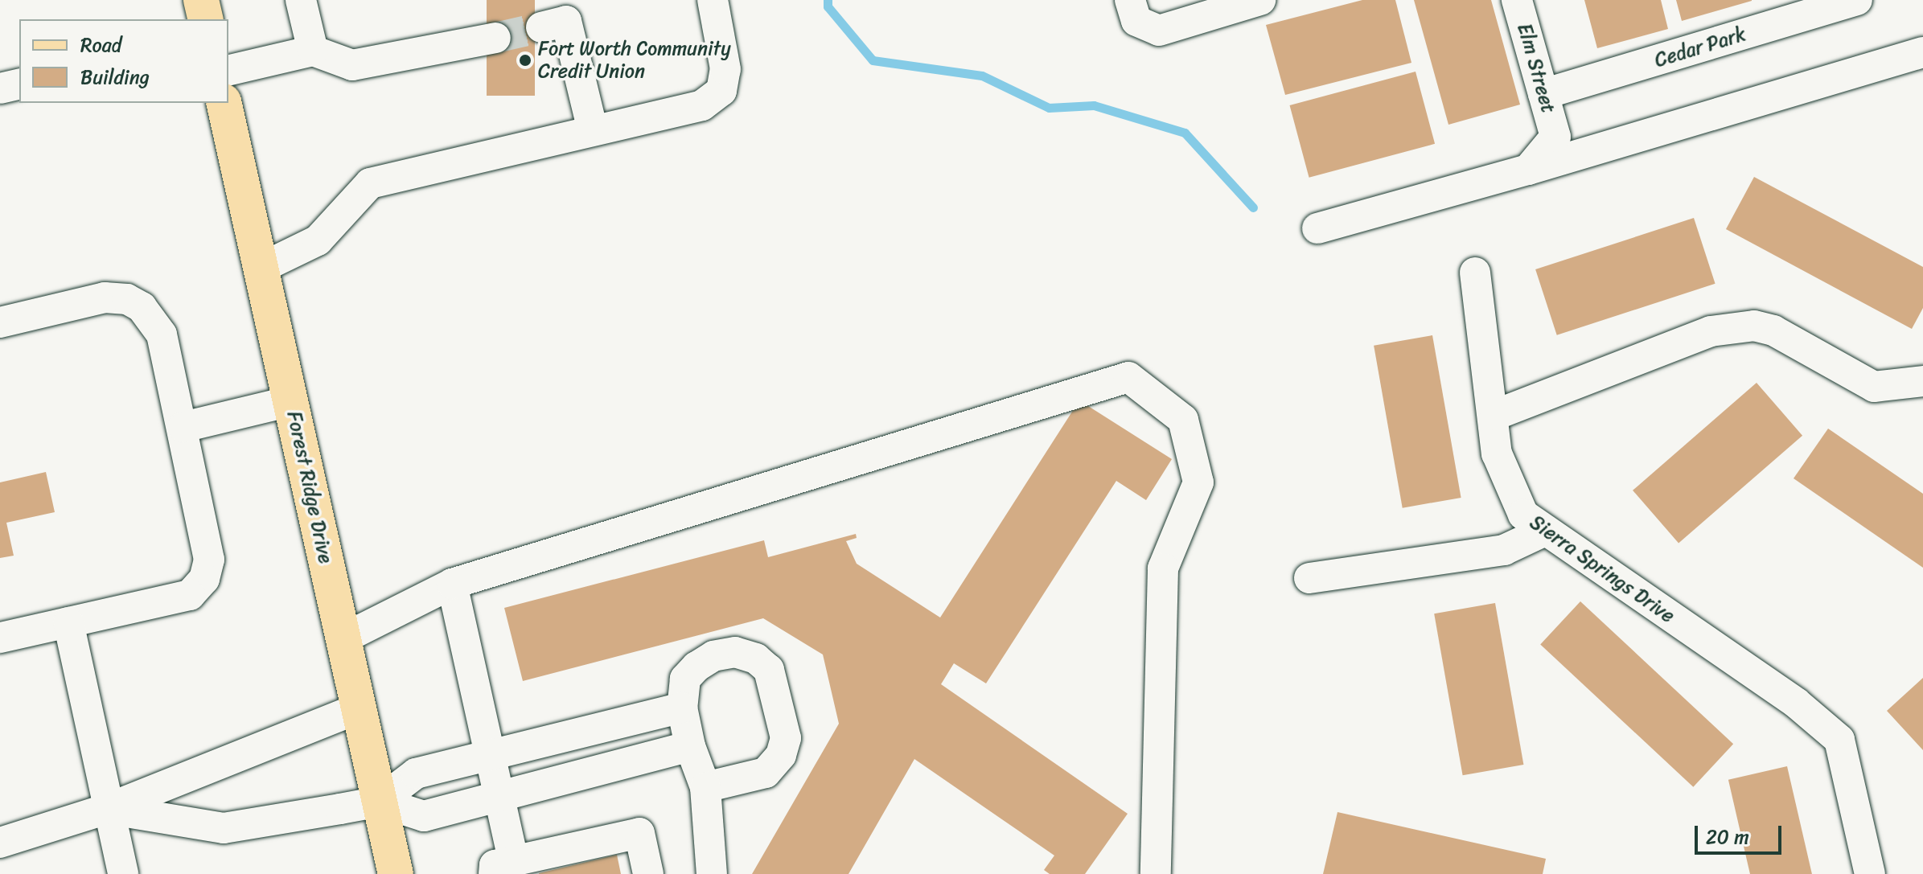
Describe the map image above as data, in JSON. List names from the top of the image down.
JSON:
{
  "streets": {
    "main road": ["Forest Ridge Drive"],
    "street": ["Cedar Park", "Elm Street", "Sierra Springs Drive"]
  },
  "crossings": [
    ["Cedar Park", "Elm Street"]
  ],
  "places": ["Fort Worth Community Credit Union"],
  "legend": ["Road", "Building"],
  "scale_bar": "20 m"
}
